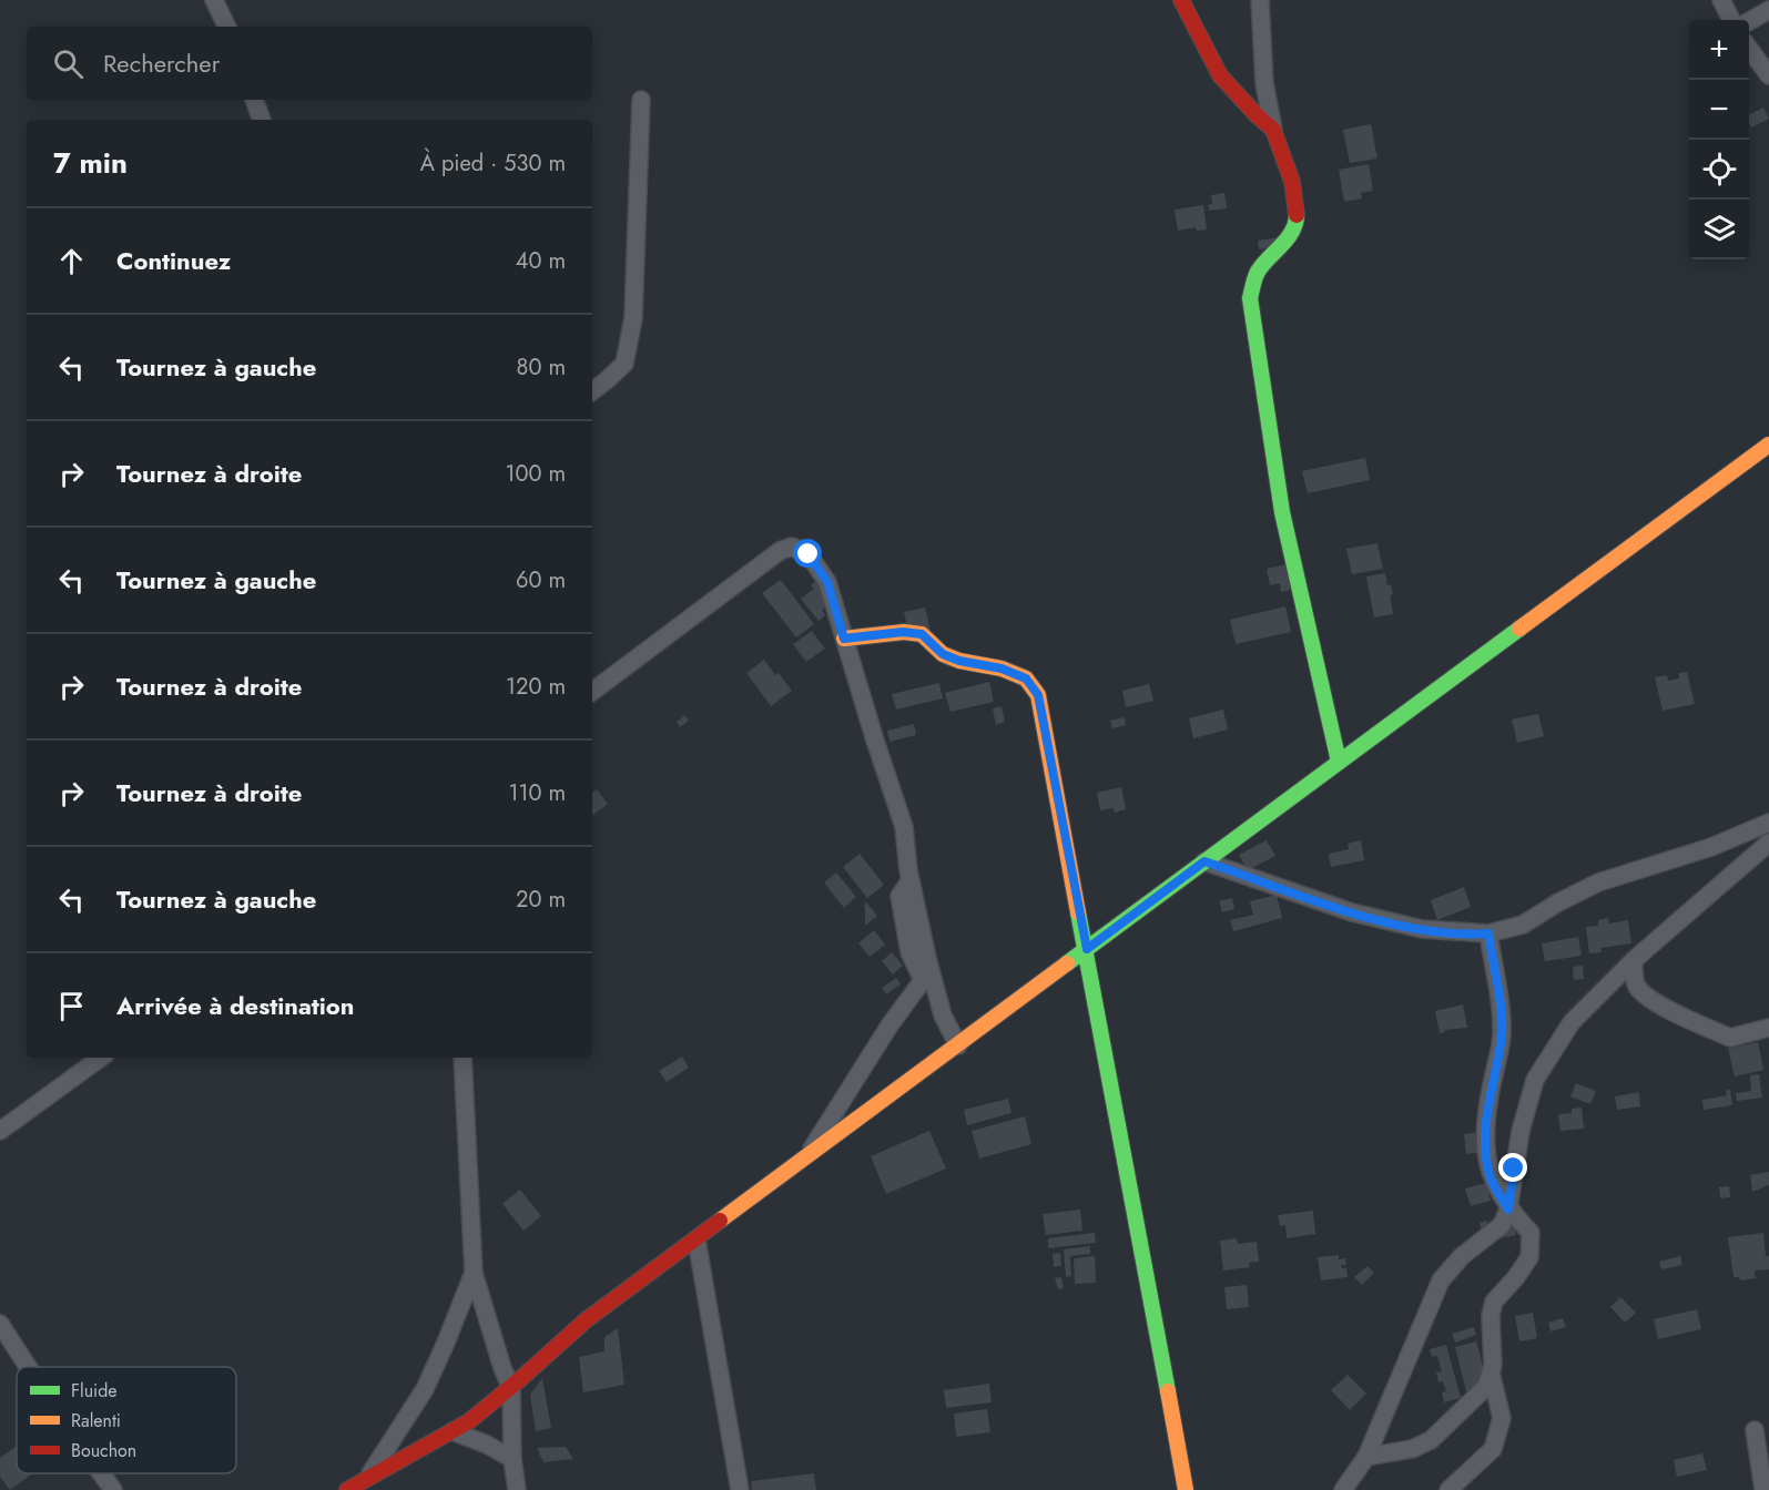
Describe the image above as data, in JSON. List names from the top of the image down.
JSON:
{
  "legend": ["Fluide", "Ralenti", "Bouchon"],
  "page": {
    "map_buttons": ["+", "−"],
    "search": "Rechercher",
    "heading": ["7 min", "À pied · 530 m"],
    "list": [
      ["Continuez", "40 m"],
      ["Tournez à gauche", "80 m"],
      ["Tournez à droite", "100 m"],
      ["Tournez à gauche", "60 m"],
      ["Tournez à droite", "120 m"],
      ["Tournez à droite", "110 m"],
      ["Tournez à gauche", "20 m"],
      "Arrivée à destination"
    ]
  }
}
